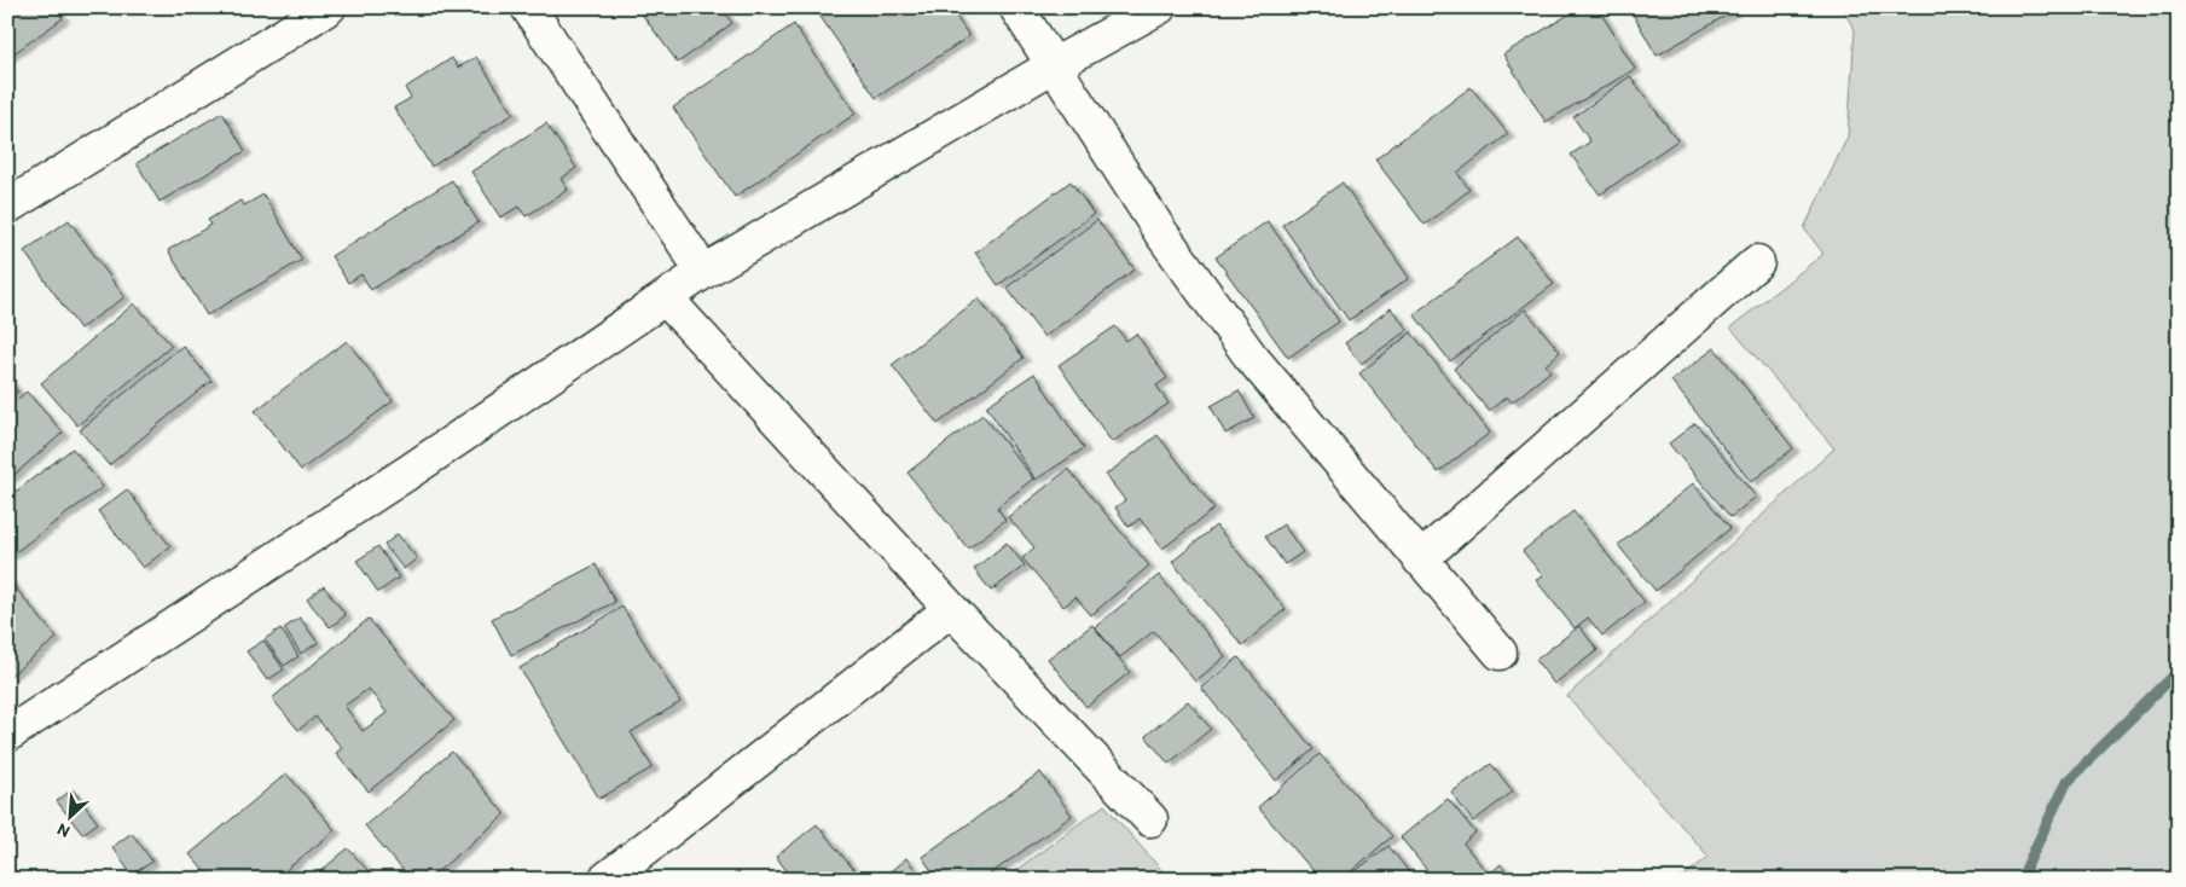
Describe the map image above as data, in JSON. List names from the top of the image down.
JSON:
{
  "north": "bottom left"
}
